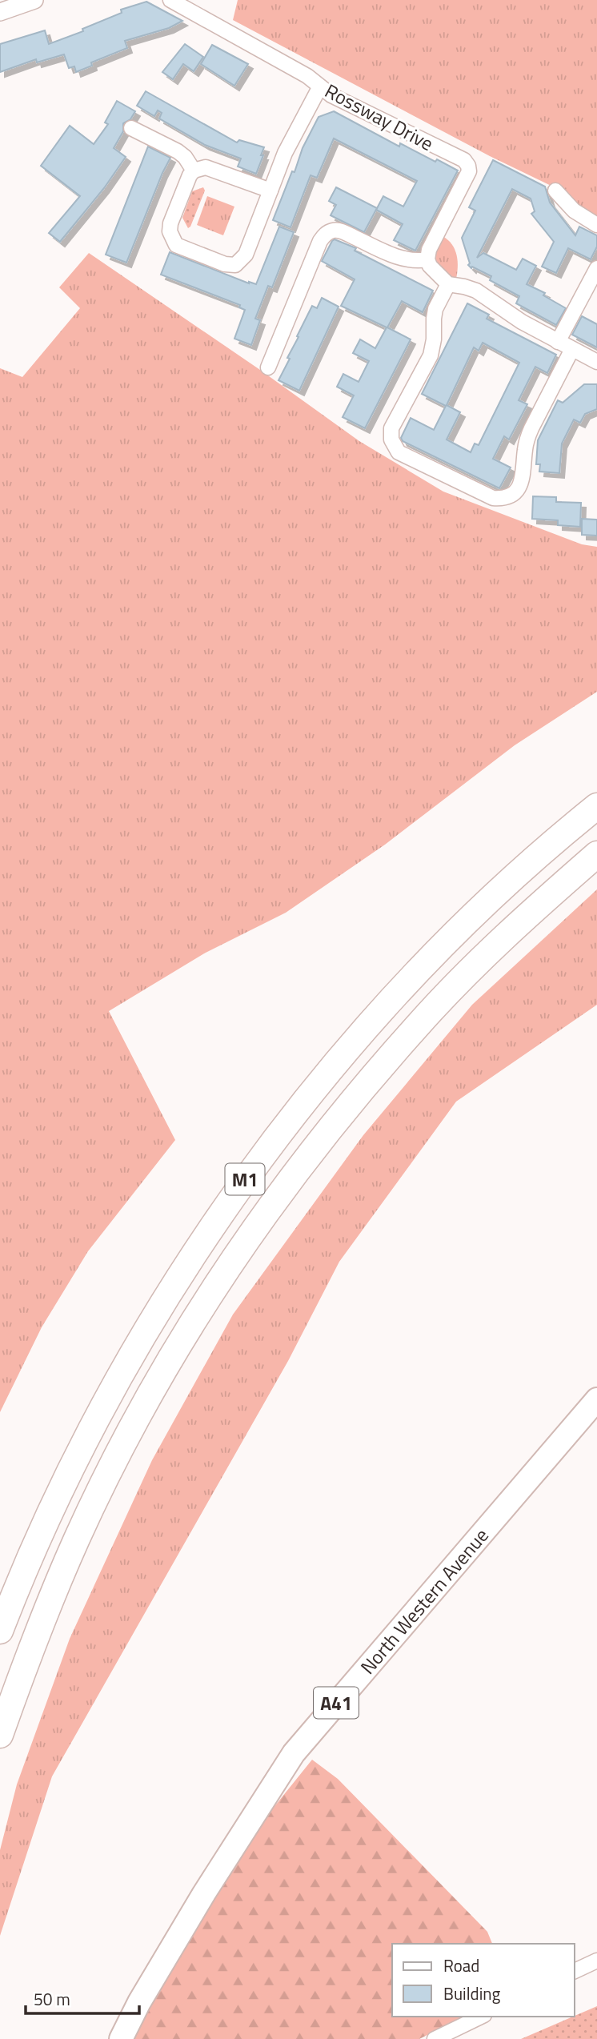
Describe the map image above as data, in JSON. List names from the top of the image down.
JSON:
{
  "streets": {
    "highway": ["M1", "North Western Avenue", "A41"],
    "street": ["Rossway Drive"]
  },
  "legend": ["Road", "Building"],
  "scale_bar": "50 m"
}
